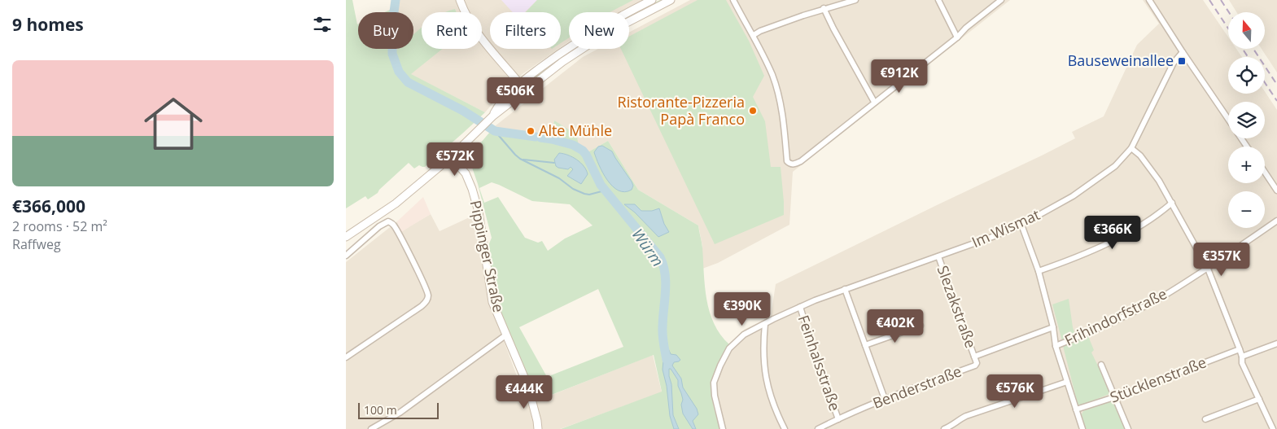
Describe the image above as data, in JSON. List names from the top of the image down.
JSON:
{
  "streets": {
    "main road": ["Pippinger Straße"],
    "street": [
      "Im Wismat",
      "Slezakstraße",
      "Frihindorfstraße",
      "Feinhalsstraße",
      "Stücklenstraße",
      "Benderstraße"
    ]
  },
  "crossings": [
    ["Im Wismat", "Slezakstraße"],
    ["Im Wismat", "Feinhalsstraße"],
    ["Slezakstraße", "Benderstraße"],
    ["Feinhalsstraße", "Benderstraße"]
  ],
  "water": ["Würm"],
  "places": {
    "transit": ["Bauseweinallee"],
    "other": ["Ristorante-Pizzeria Papà Franco", "Alte Mühle"]
  },
  "scale_bar": "100 m",
  "north": "top",
  "page": {
    "heading": "9 homes",
    "map_buttons": ["+", "−"],
    "chip": [
      "Buy",
      "Rent",
      "Filters",
      "New"
    ],
    "list": [
      {
        "name": "€366,000",
        "note": "2 rooms · 52 m² · Raffweg"
      }
    ],
    "price": [
      "€912K",
      "€506K",
      "€572K",
      "€366K",
      "€357K",
      "€390K",
      "€402K",
      "€576K",
      "€444K"
    ],
    "scale": "100 m"
  }
}
